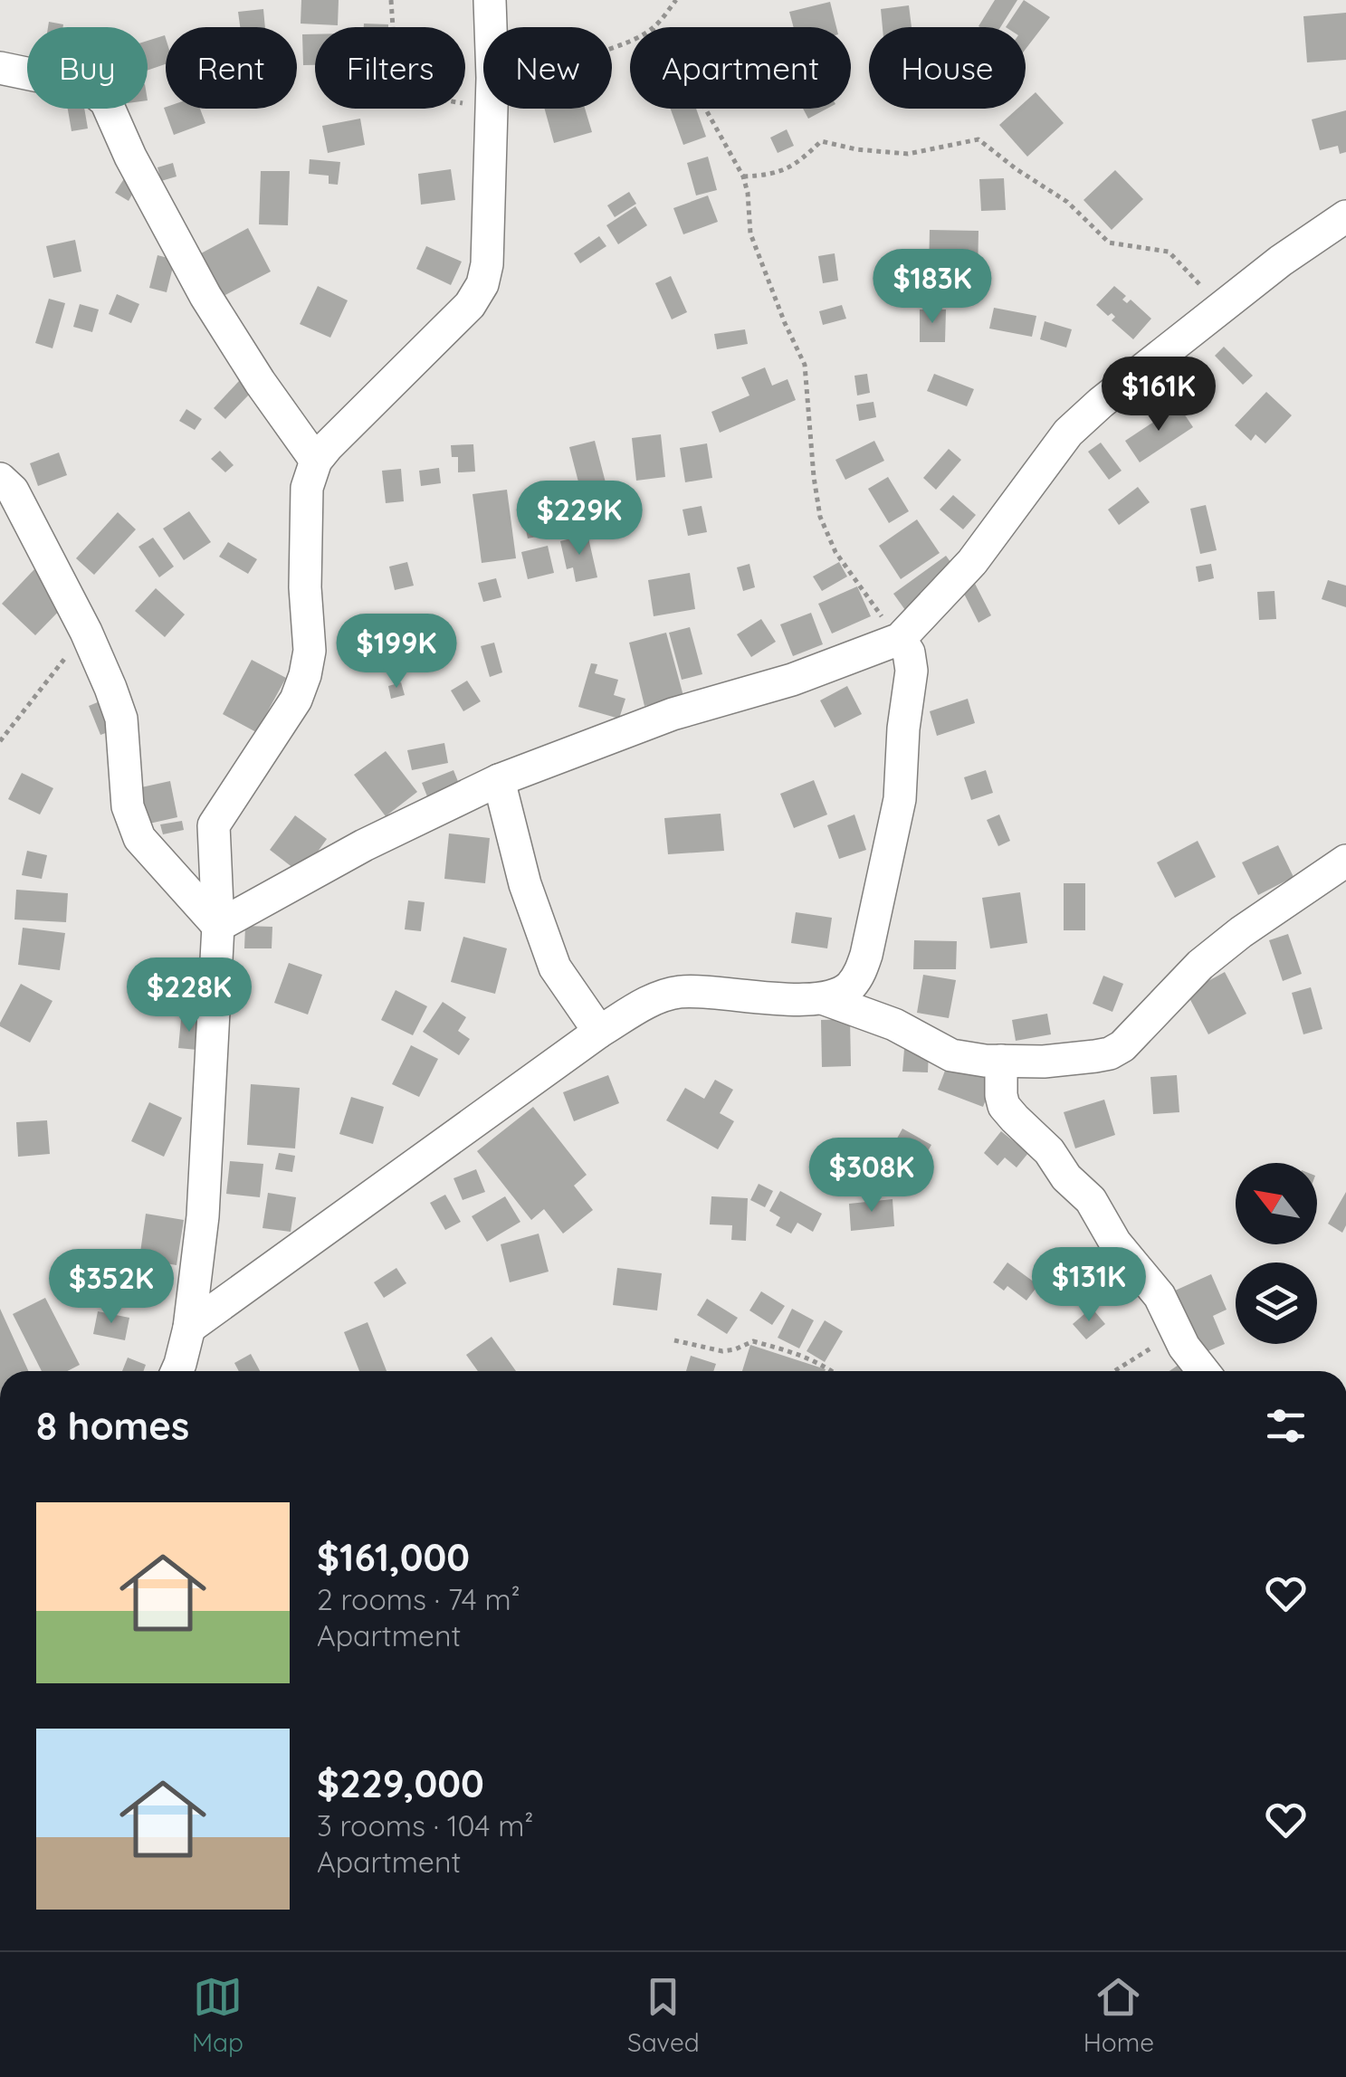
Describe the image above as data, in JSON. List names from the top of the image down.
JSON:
{
  "north": "top left",
  "page": {
    "chip": [
      "Buy",
      "Rent",
      "Filters",
      "New",
      "Apartment",
      "House"
    ],
    "price": [
      "$183K",
      "$161K",
      "$229K",
      "$199K",
      "$228K",
      "$308K",
      "$131K",
      "$352K"
    ],
    "heading": "8 homes",
    "list": [
      {
        "name": "$161,000",
        "note": "2 rooms · 74 m² · Apartment"
      },
      {
        "name": "$229,000",
        "note": "3 rooms · 104 m² · Apartment"
      }
    ],
    "tabs": ["Map", "Saved", "Home"]
  }
}
